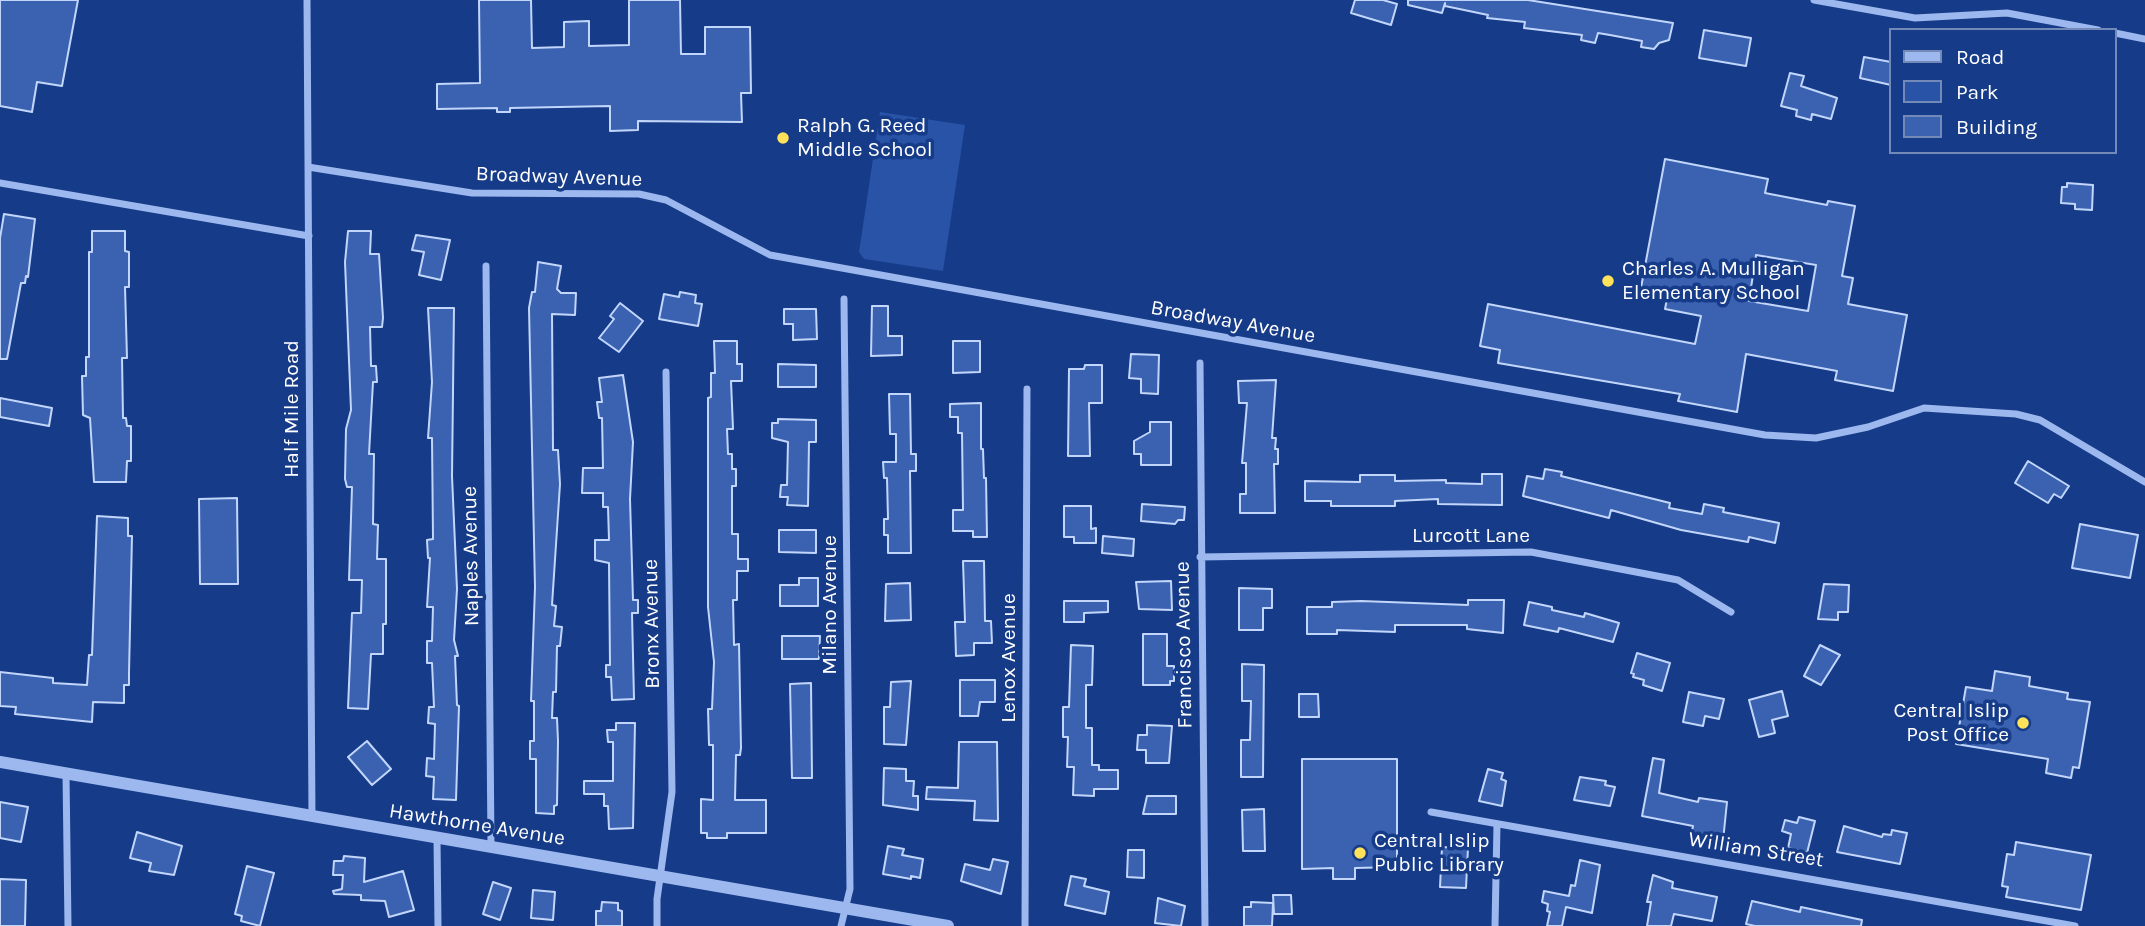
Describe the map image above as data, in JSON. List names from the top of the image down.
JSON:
{
  "streets": {
    "street": [
      "Broadway Avenue",
      "Half Mile Road",
      "Lurcott Lane",
      "Naples Avenue",
      "Milano Avenue",
      "Bronx Avenue",
      "Francisco Avenue",
      "Lenox Avenue",
      "Hawthorne Avenue",
      "William Street"
    ]
  },
  "crossings": [
    ["Broadway Avenue", "Half Mile Road"],
    ["Half Mile Road", "Hawthorne Avenue"],
    ["Lurcott Lane", "Francisco Avenue"],
    ["Naples Avenue", "Hawthorne Avenue"],
    ["Milano Avenue", "Hawthorne Avenue"],
    ["Bronx Avenue", "Hawthorne Avenue"]
  ],
  "places": [
    "Ralph G. Reed Middle School",
    "Charles A. Mulligan Elementary School",
    "Central Islip Post Office",
    "Central Islip Public Library"
  ],
  "legend": ["Road", "Park", "Building"]
}
